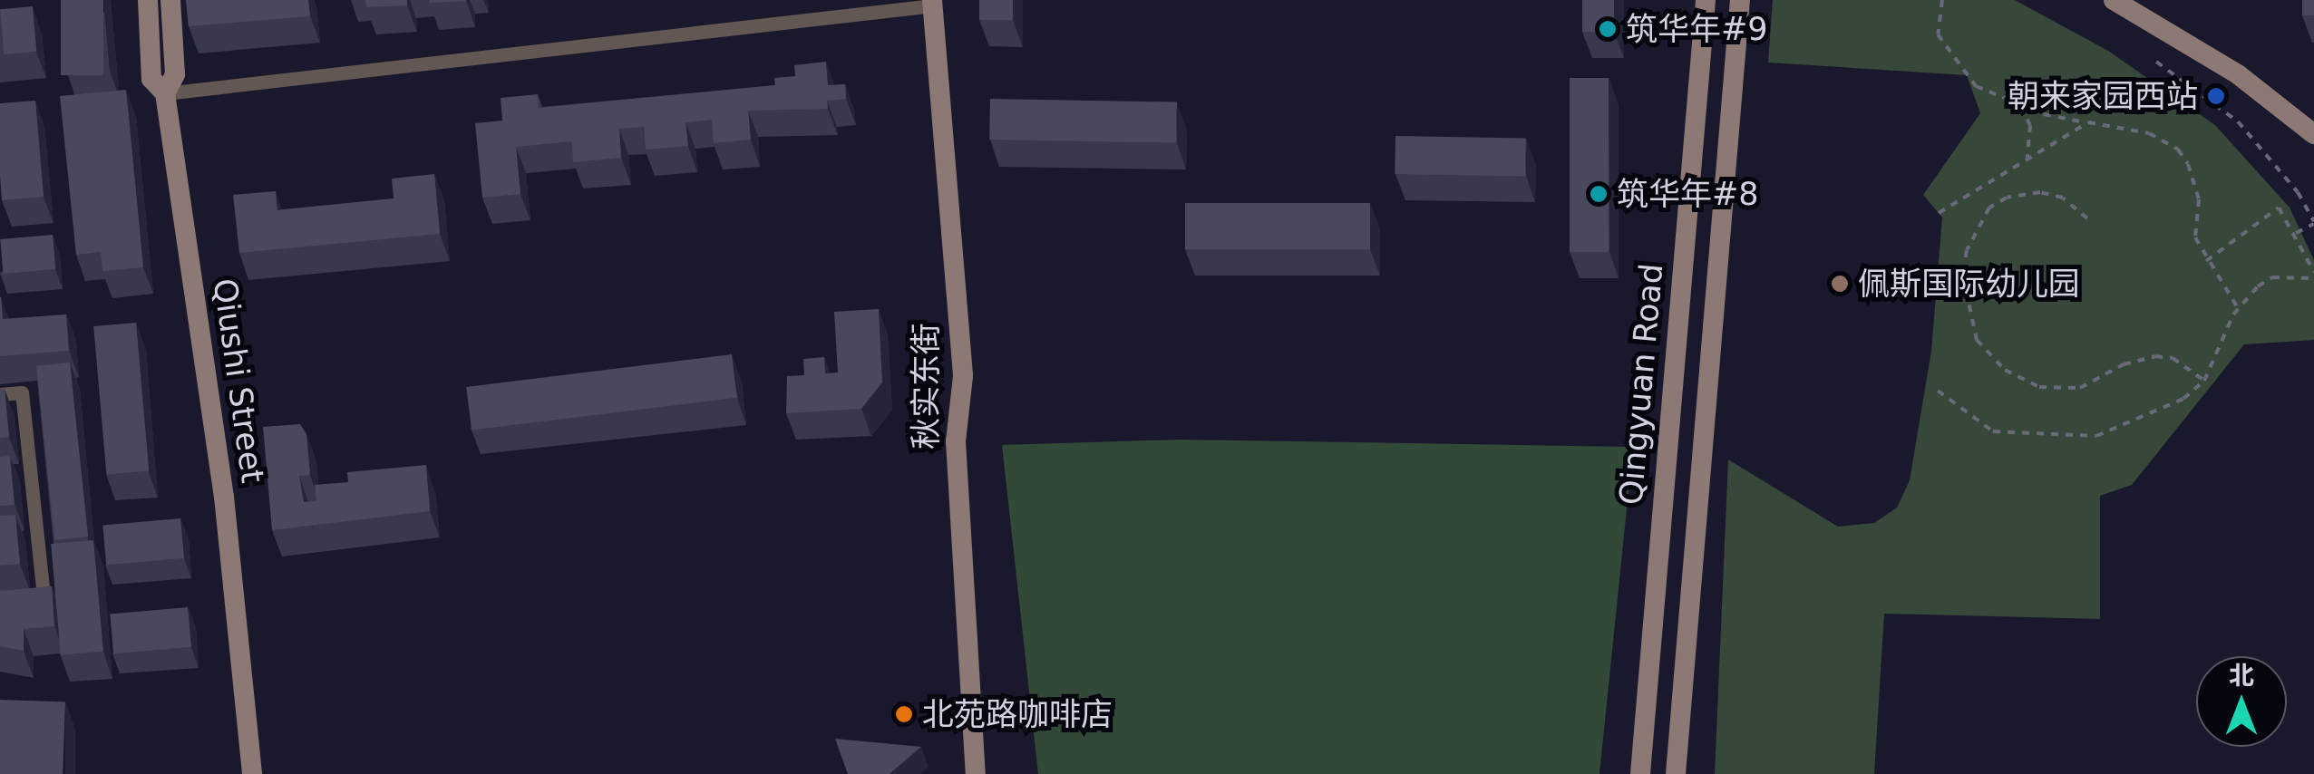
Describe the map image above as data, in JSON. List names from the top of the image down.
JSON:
{
  "streets": {
    "street": ["Qiushi Street", "Qingyuan Road", "秋实东街"]
  },
  "places": [
    "筑华年#9",
    "朝来家园西站",
    "筑华年#8",
    "佩斯国际幼儿园",
    "北苑路咖啡店"
  ],
  "north": "top"
}
